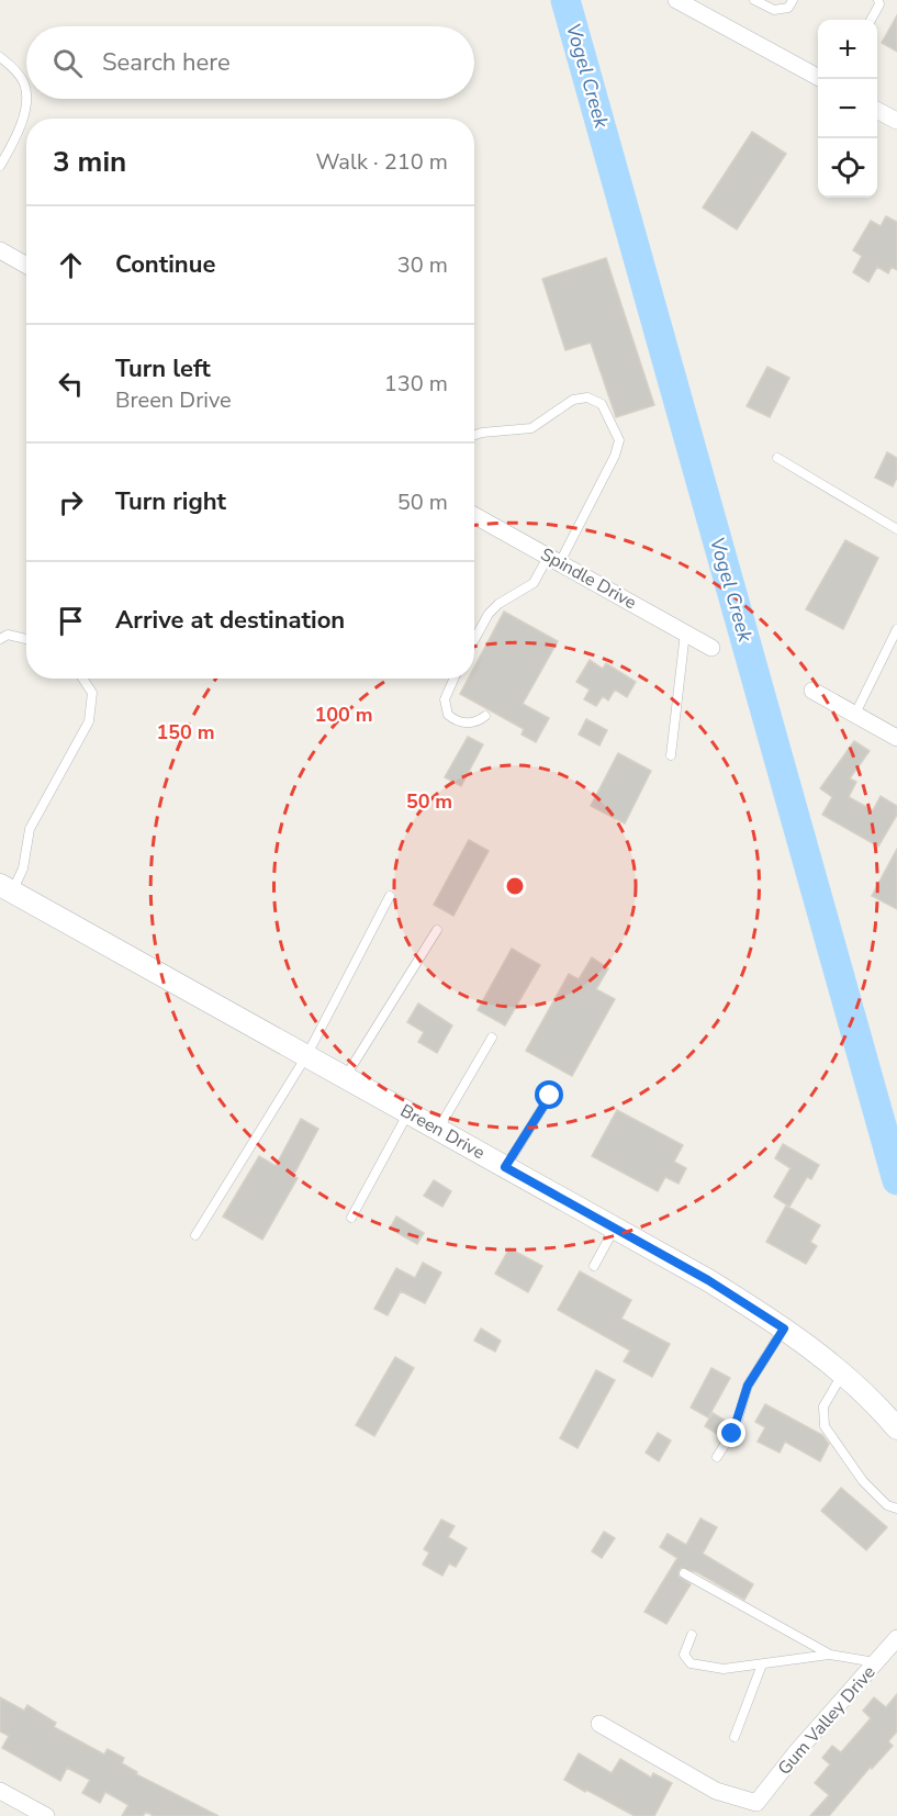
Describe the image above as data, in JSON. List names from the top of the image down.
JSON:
{
  "streets": {
    "street": ["Spindle Drive", "Breen Drive", "Gum Valley Drive"]
  },
  "water": ["Vogel Creek"],
  "page": {
    "map_buttons": ["+", "−"],
    "search": "Search here",
    "heading": ["3 min", "Walk · 210 m"],
    "list": [
      ["Continue", "30 m"],
      ["Turn left", "Breen Drive", "130 m"],
      ["Turn right", "50 m"],
      "Arrive at destination"
    ]
  },
  "rings": ["100 m", "150 m", "50 m"]
}
